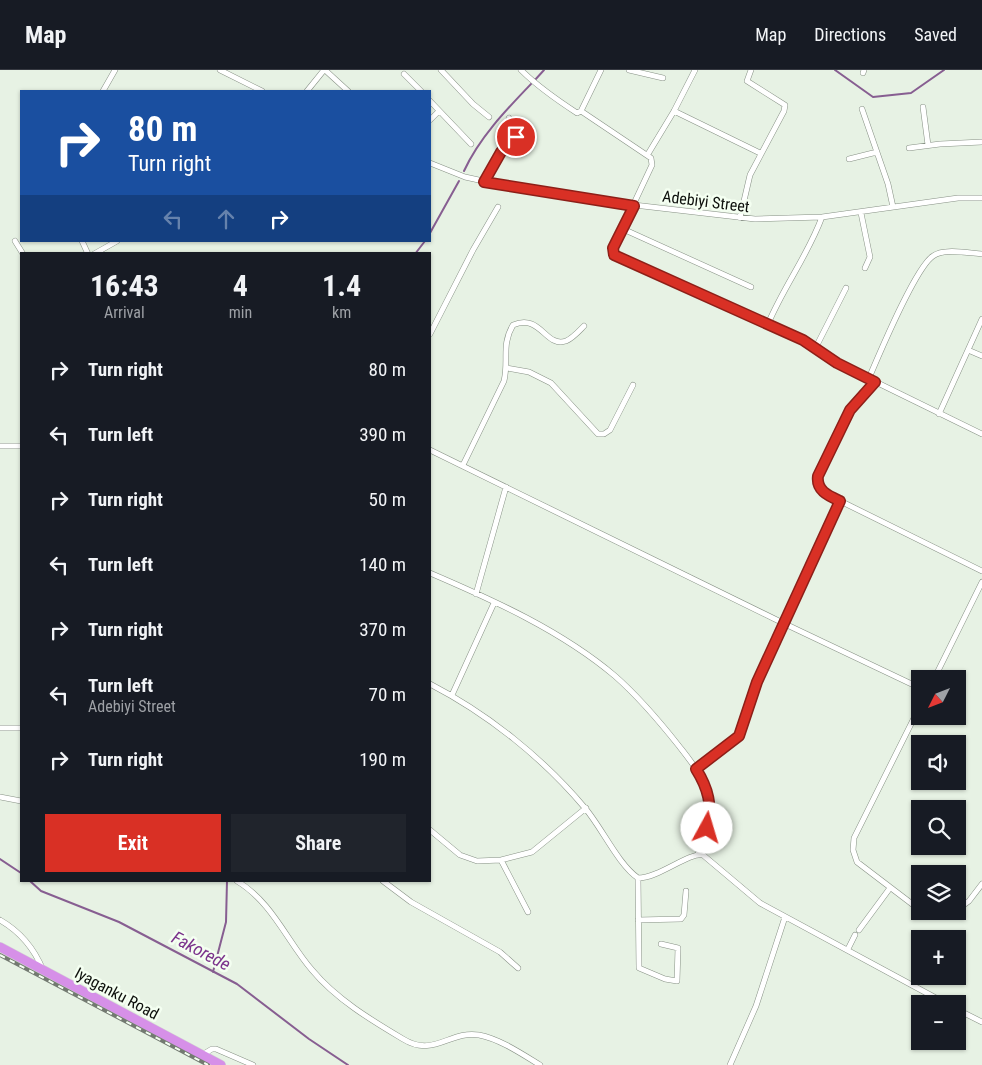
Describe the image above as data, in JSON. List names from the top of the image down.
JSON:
{
  "streets": {
    "highway": ["Iyaganku Road"],
    "street": ["Adebiyi Street"]
  },
  "water": ["Fakorede"],
  "north": "bottom left",
  "page": {
    "header": "Map",
    "nav": ["Map", "Directions", "Saved"],
    "turn": ["80 m", "Turn right"],
    "eta": [
      "16:43",
      "Arrival",
      "4",
      "min",
      "1.4",
      "km"
    ],
    "list": [
      {
        "name": "Turn right",
        "value": "80 m"
      },
      {
        "name": "Turn left",
        "value": "390 m"
      },
      {
        "name": "Turn right",
        "value": "50 m"
      },
      {
        "name": "Turn left",
        "value": "140 m"
      },
      {
        "name": "Turn right",
        "value": "370 m"
      },
      {
        "name": "Turn left",
        "note": "Adebiyi Street",
        "value": "70 m"
      },
      {
        "name": "Turn right",
        "value": "190 m"
      }
    ],
    "map_buttons": ["+", "−"],
    "buttons": ["Exit", "Share"]
  }
}
